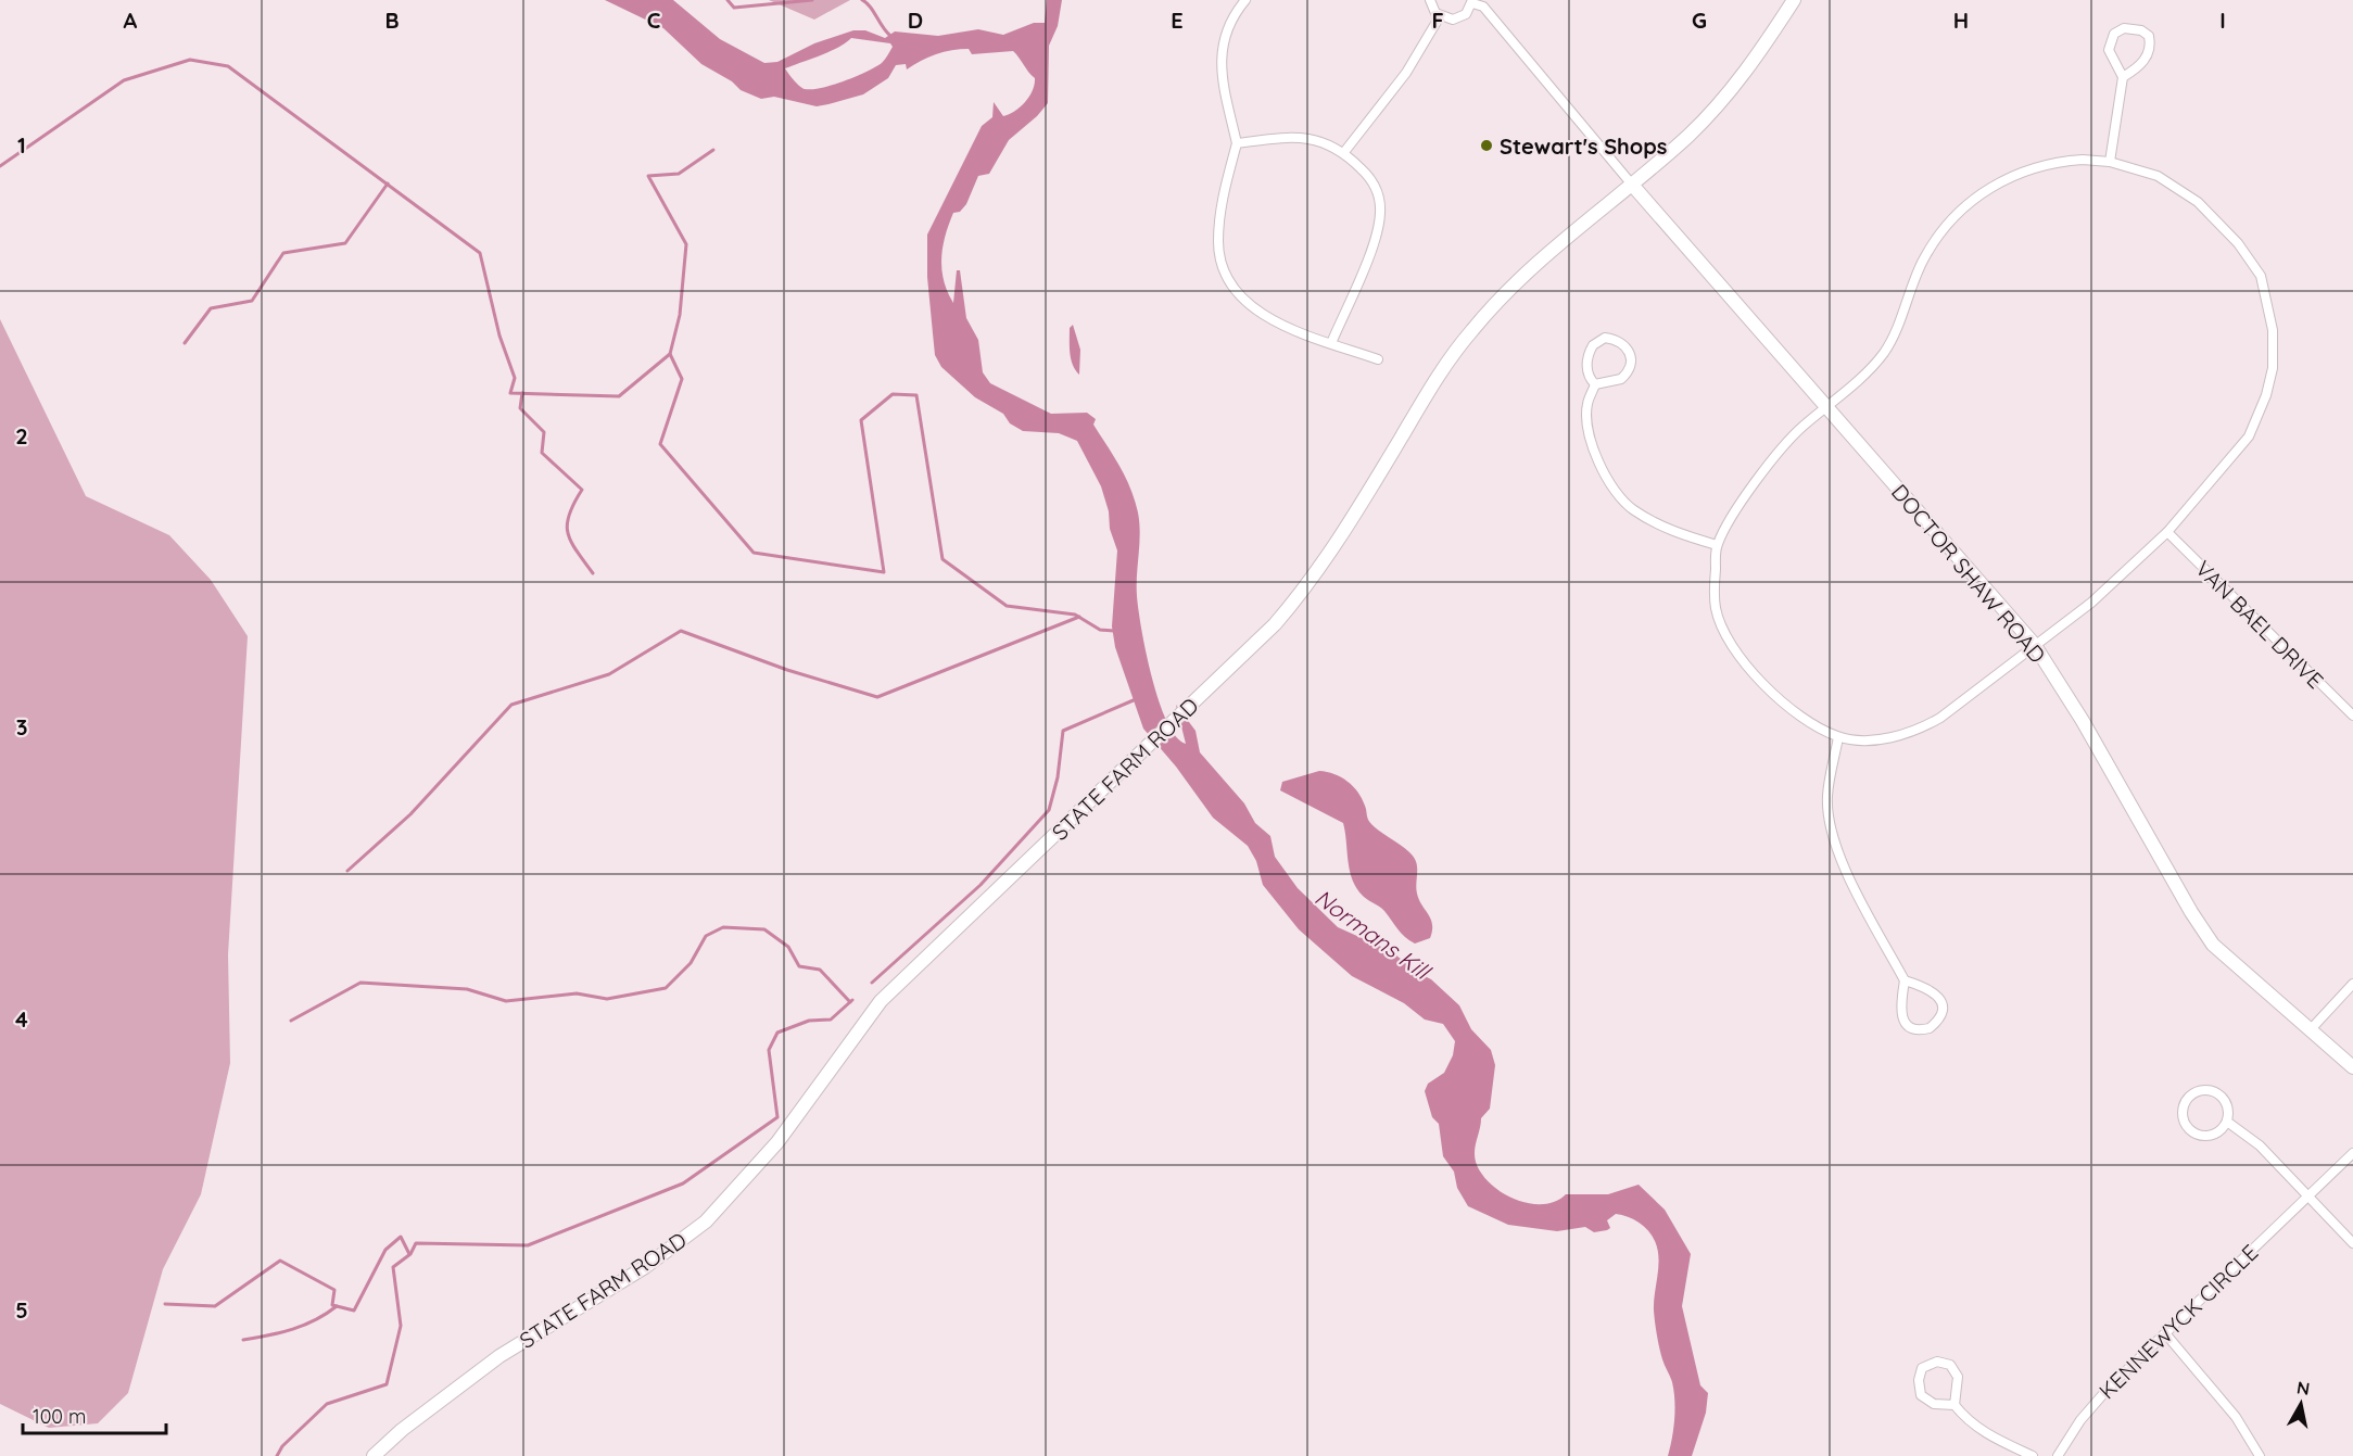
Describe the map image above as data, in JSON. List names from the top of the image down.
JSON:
{
  "streets": {
    "main road": ["DOCTOR SHAW ROAD", "STATE FARM ROAD"],
    "street": ["VAN BAEL DRIVE", "KENNEWYCK CIRCLE"]
  },
  "crossings": [
    ["DOCTOR SHAW ROAD", "STATE FARM ROAD"]
  ],
  "water": ["Normans Kill"],
  "places": ["Stewart's Shops"],
  "scale_bar": "100 m",
  "north": "top",
  "grid": {
    "columns": [
      "A",
      "B",
      "C",
      "D",
      "E",
      "F",
      "G",
      "H",
      "I"
    ],
    "rows": [
      "1",
      "2",
      "3",
      "4",
      "5"
    ]
  }
}
